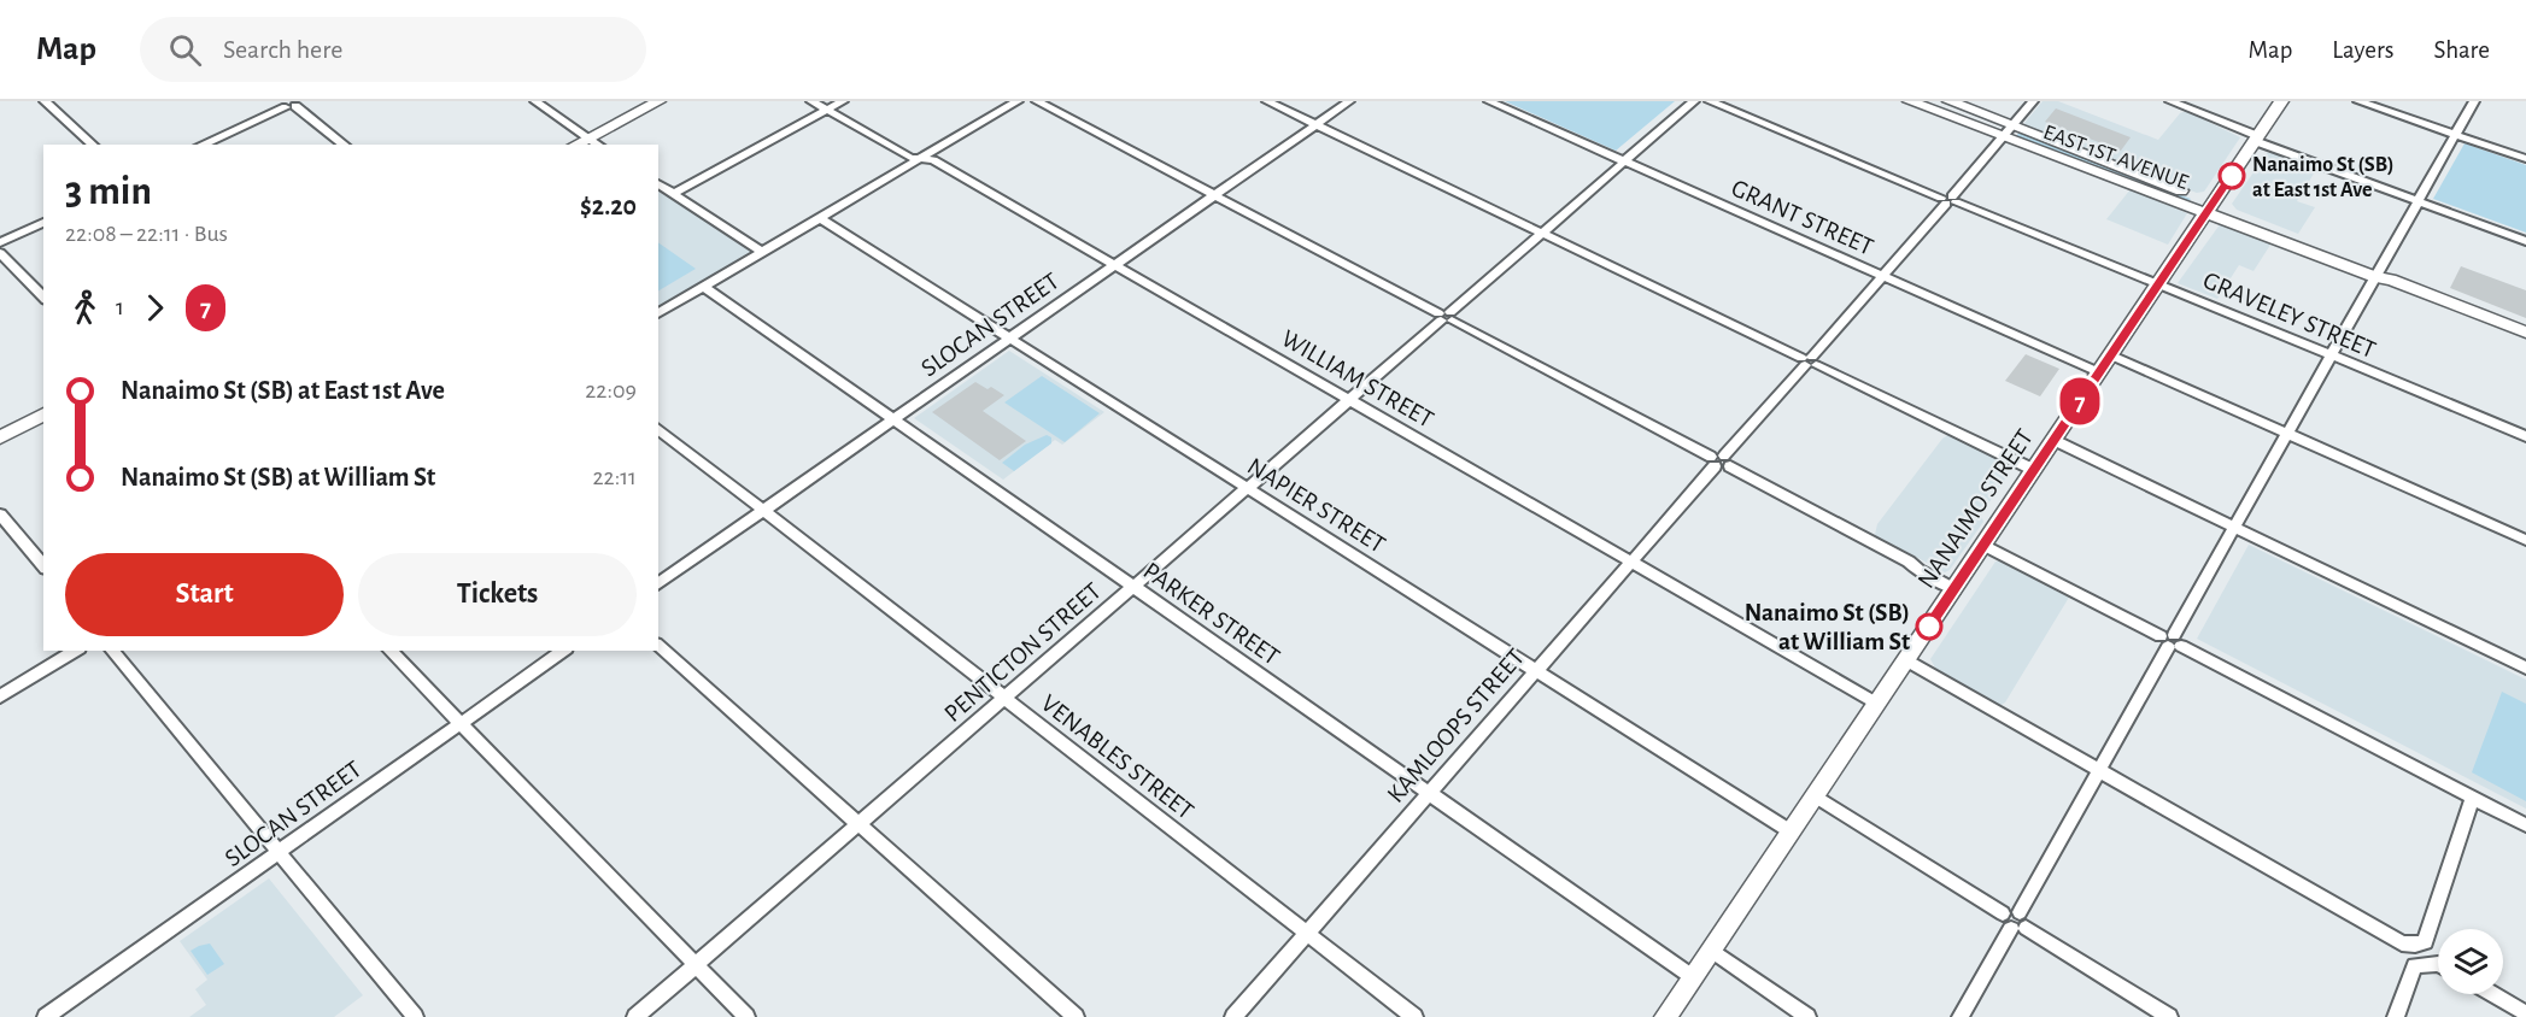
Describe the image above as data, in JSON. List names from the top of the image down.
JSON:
{
  "streets": {
    "main road": ["EAST 1ST AVENUE", "NANAIMO STREET"],
    "street": [
      "GRANT STREET",
      "GRAVELEY STREET",
      "SLOCAN STREET",
      "WILLIAM STREET",
      "NAPIER STREET",
      "PARKER STREET",
      "PENTICTON STREET",
      "KAMLOOPS STREET",
      "VENABLES STREET"
    ]
  },
  "crossings": [
    ["EAST 1ST AVENUE", "NANAIMO STREET"],
    ["GRANT STREET", "NANAIMO STREET"],
    ["GRANT STREET", "PENTICTON STREET"],
    ["GRAVELEY STREET", "NANAIMO STREET"],
    ["SLOCAN STREET", "WILLIAM STREET"],
    ["SLOCAN STREET", "NAPIER STREET"],
    ["SLOCAN STREET", "PARKER STREET"],
    ["SLOCAN STREET", "VENABLES STREET"],
    ["WILLIAM STREET", "NANAIMO STREET"],
    ["WILLIAM STREET", "PENTICTON STREET"],
    ["WILLIAM STREET", "KAMLOOPS STREET"],
    ["NAPIER STREET", "NANAIMO STREET"],
    ["NAPIER STREET", "PENTICTON STREET"],
    ["NAPIER STREET", "KAMLOOPS STREET"],
    ["NANAIMO STREET", "PARKER STREET"],
    ["PARKER STREET", "PENTICTON STREET"],
    ["PARKER STREET", "KAMLOOPS STREET"],
    ["PENTICTON STREET", "VENABLES STREET"],
    ["KAMLOOPS STREET", "VENABLES STREET"]
  ],
  "places": ["Nanaimo St (SB) at East 1st Ave", "Nanaimo St (SB) at William St"],
  "lines": ["bus line 7"],
  "page": {
    "header": "Map",
    "search": "Search here",
    "nav": ["Map", "Layers", "Share"],
    "on_map": "7",
    "heading": ["3 min", "22:08 – 22:11 · Bus", "$2.20"],
    "legs": ["1", "7"],
    "list": [
      {
        "name": "Nanaimo St (SB) at East 1st Ave",
        "value": "22:09"
      },
      {
        "name": "Nanaimo St (SB) at William St",
        "value": "22:11"
      }
    ],
    "buttons": ["Start", "Tickets"]
  }
}
